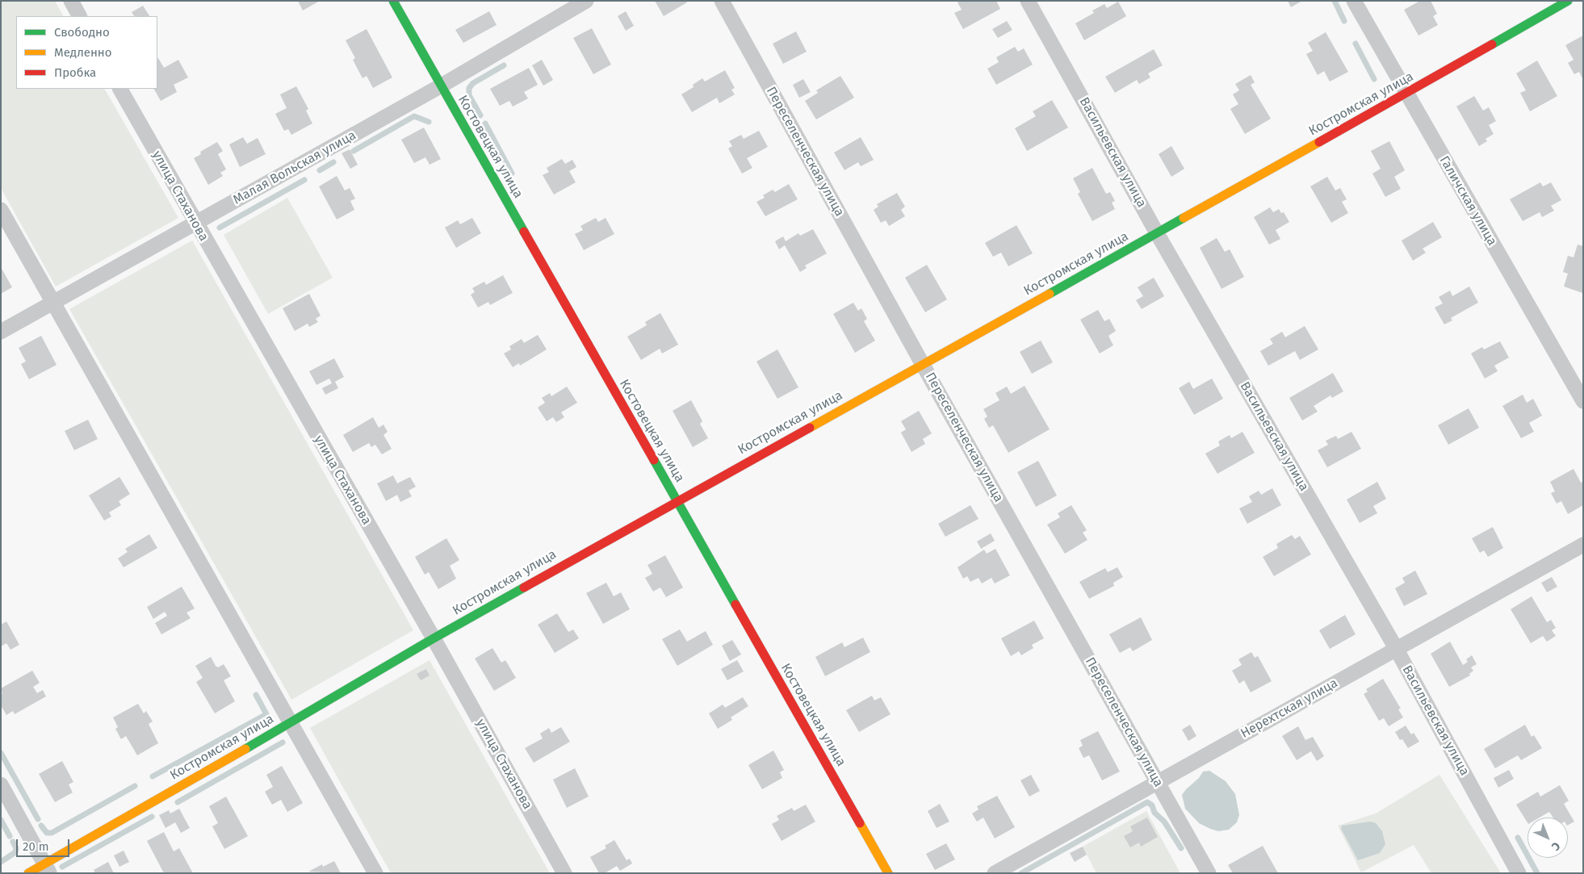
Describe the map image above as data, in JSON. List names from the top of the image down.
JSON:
{
  "streets": {
    "street": [
      "Костромская улица",
      "Костовецкая улица",
      "Переселенческая улица",
      "Васильевская улица",
      "Малая Вольская улица",
      "улица Стаханова",
      "Галичская улица",
      "Нерехтская улица"
    ]
  },
  "crossings": [
    ["Костромская улица", "Костовецкая улица"],
    ["Костромская улица", "Переселенческая улица"],
    ["Костромская улица", "Васильевская улица"],
    ["Костромская улица", "улица Стаханова"],
    ["Костромская улица", "Галичская улица"],
    ["Костовецкая улица", "Малая Вольская улица"],
    ["Переселенческая улица", "Нерехтская улица"],
    ["Васильевская улица", "Нерехтская улица"],
    ["Малая Вольская улица", "улица Стаханова"]
  ],
  "legend": ["Свободно", "Медленно", "Пробка"],
  "scale_bar": "20 m",
  "north": "bottom right"
}
